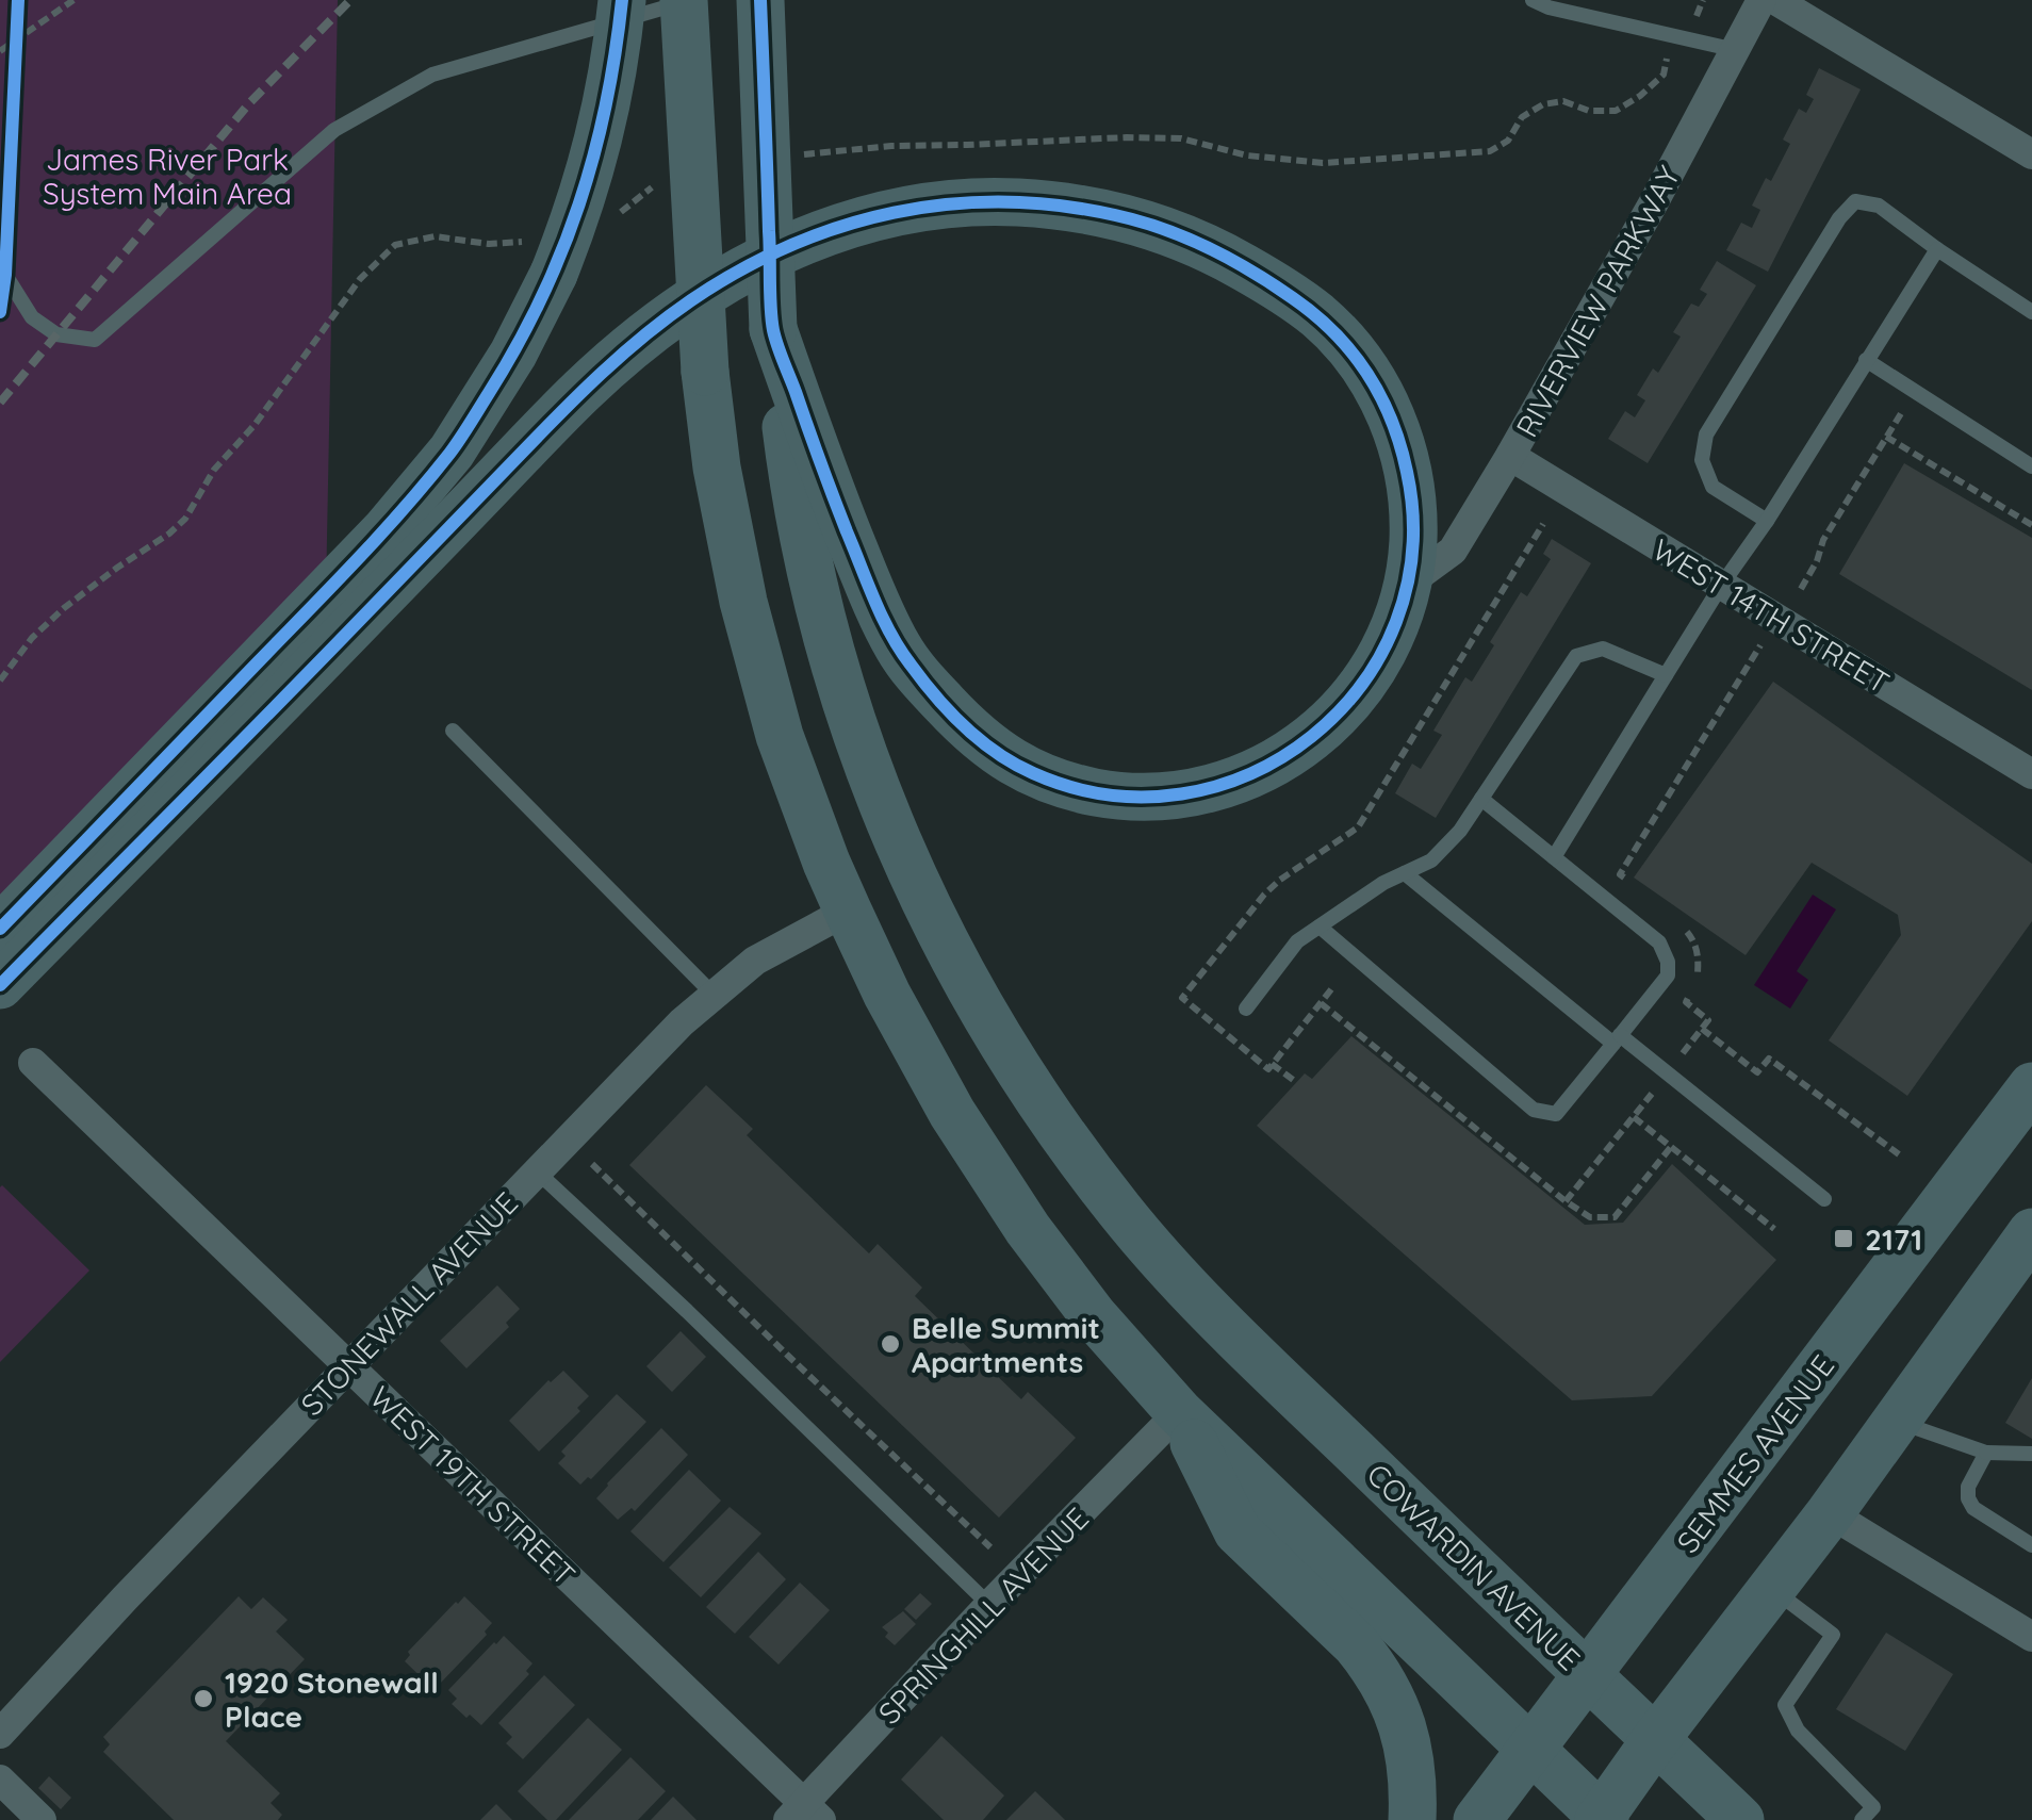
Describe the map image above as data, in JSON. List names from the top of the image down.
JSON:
{
  "streets": {
    "main road": ["SEMMES AVENUE", "COWARDIN AVENUE"],
    "street": [
      "RIVERVIEW PARKWAY",
      "WEST 14TH STREET",
      "STONEWALL AVENUE",
      "WEST 19TH STREET",
      "SPRINGHILL AVENUE"
    ]
  },
  "crossings": [
    ["RIVERVIEW PARKWAY", "WEST 14TH STREET"],
    ["STONEWALL AVENUE", "WEST 19TH STREET"],
    ["SEMMES AVENUE", "COWARDIN AVENUE"],
    ["WEST 19TH STREET", "SPRINGHILL AVENUE"]
  ],
  "parks": ["James River Park System Main Area"],
  "places": {
    "transit": ["2171"],
    "other": ["Belle Summit Apartments", "1920 Stonewall Place"]
  }
}
